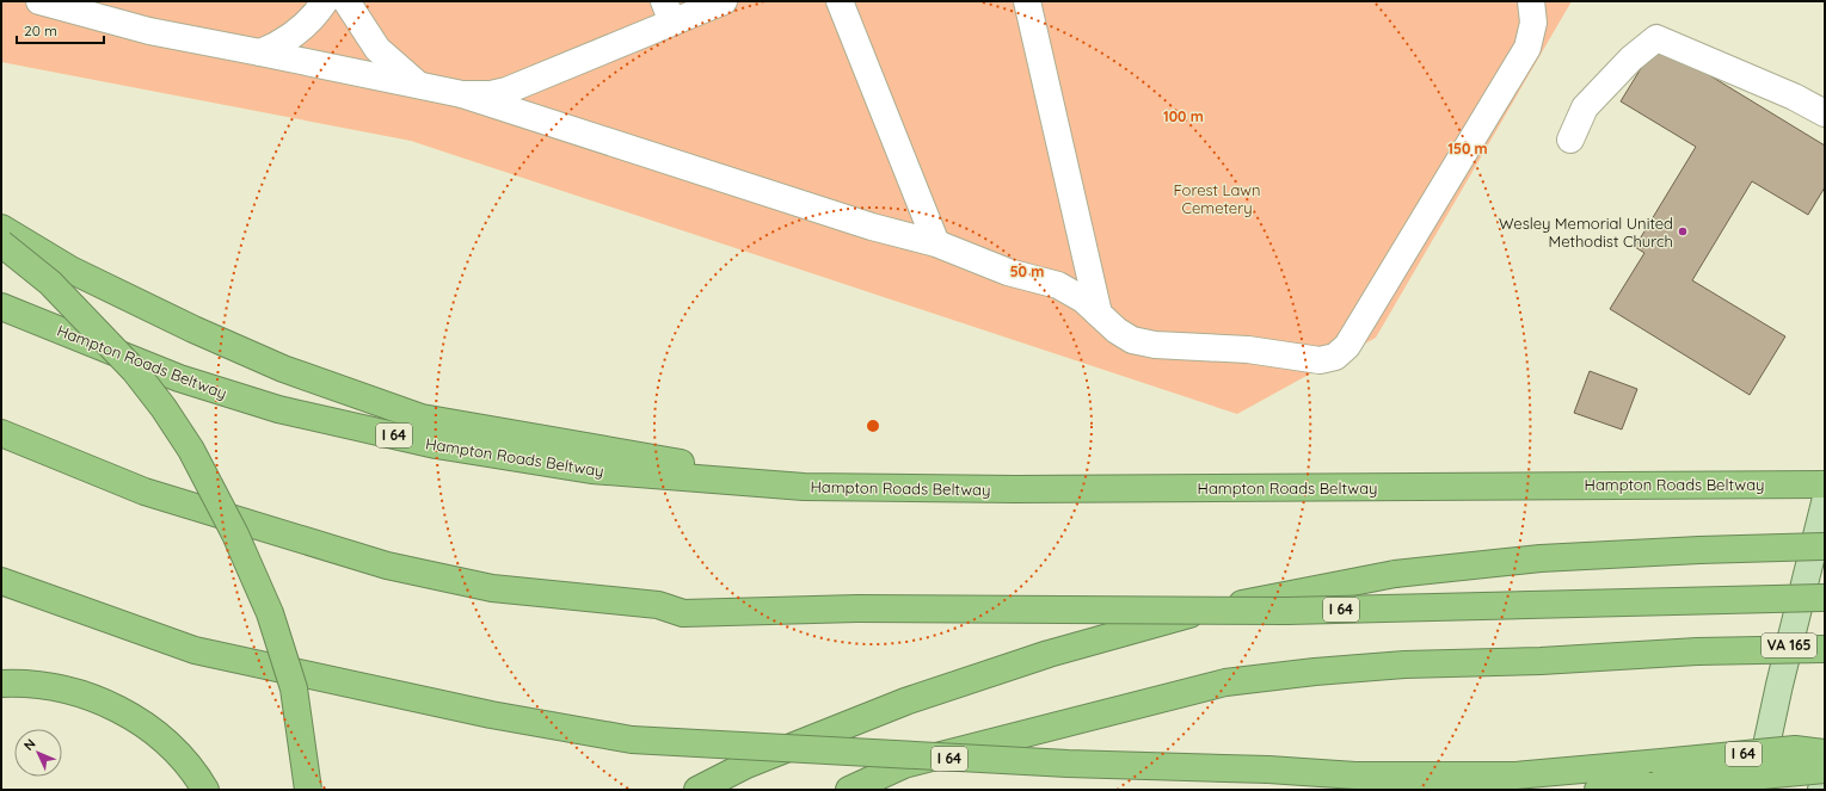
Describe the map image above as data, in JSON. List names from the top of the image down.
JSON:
{
  "streets": {
    "highway": ["Hampton Roads Beltway", "I 64"],
    "main road": ["VA 165"]
  },
  "parks": ["Forest Lawn Cemetery"],
  "places": ["Wesley Memorial United Methodist Church"],
  "scale_bar": "20 m",
  "north": "top left",
  "rings": ["100 m", "150 m", "50 m"]
}
